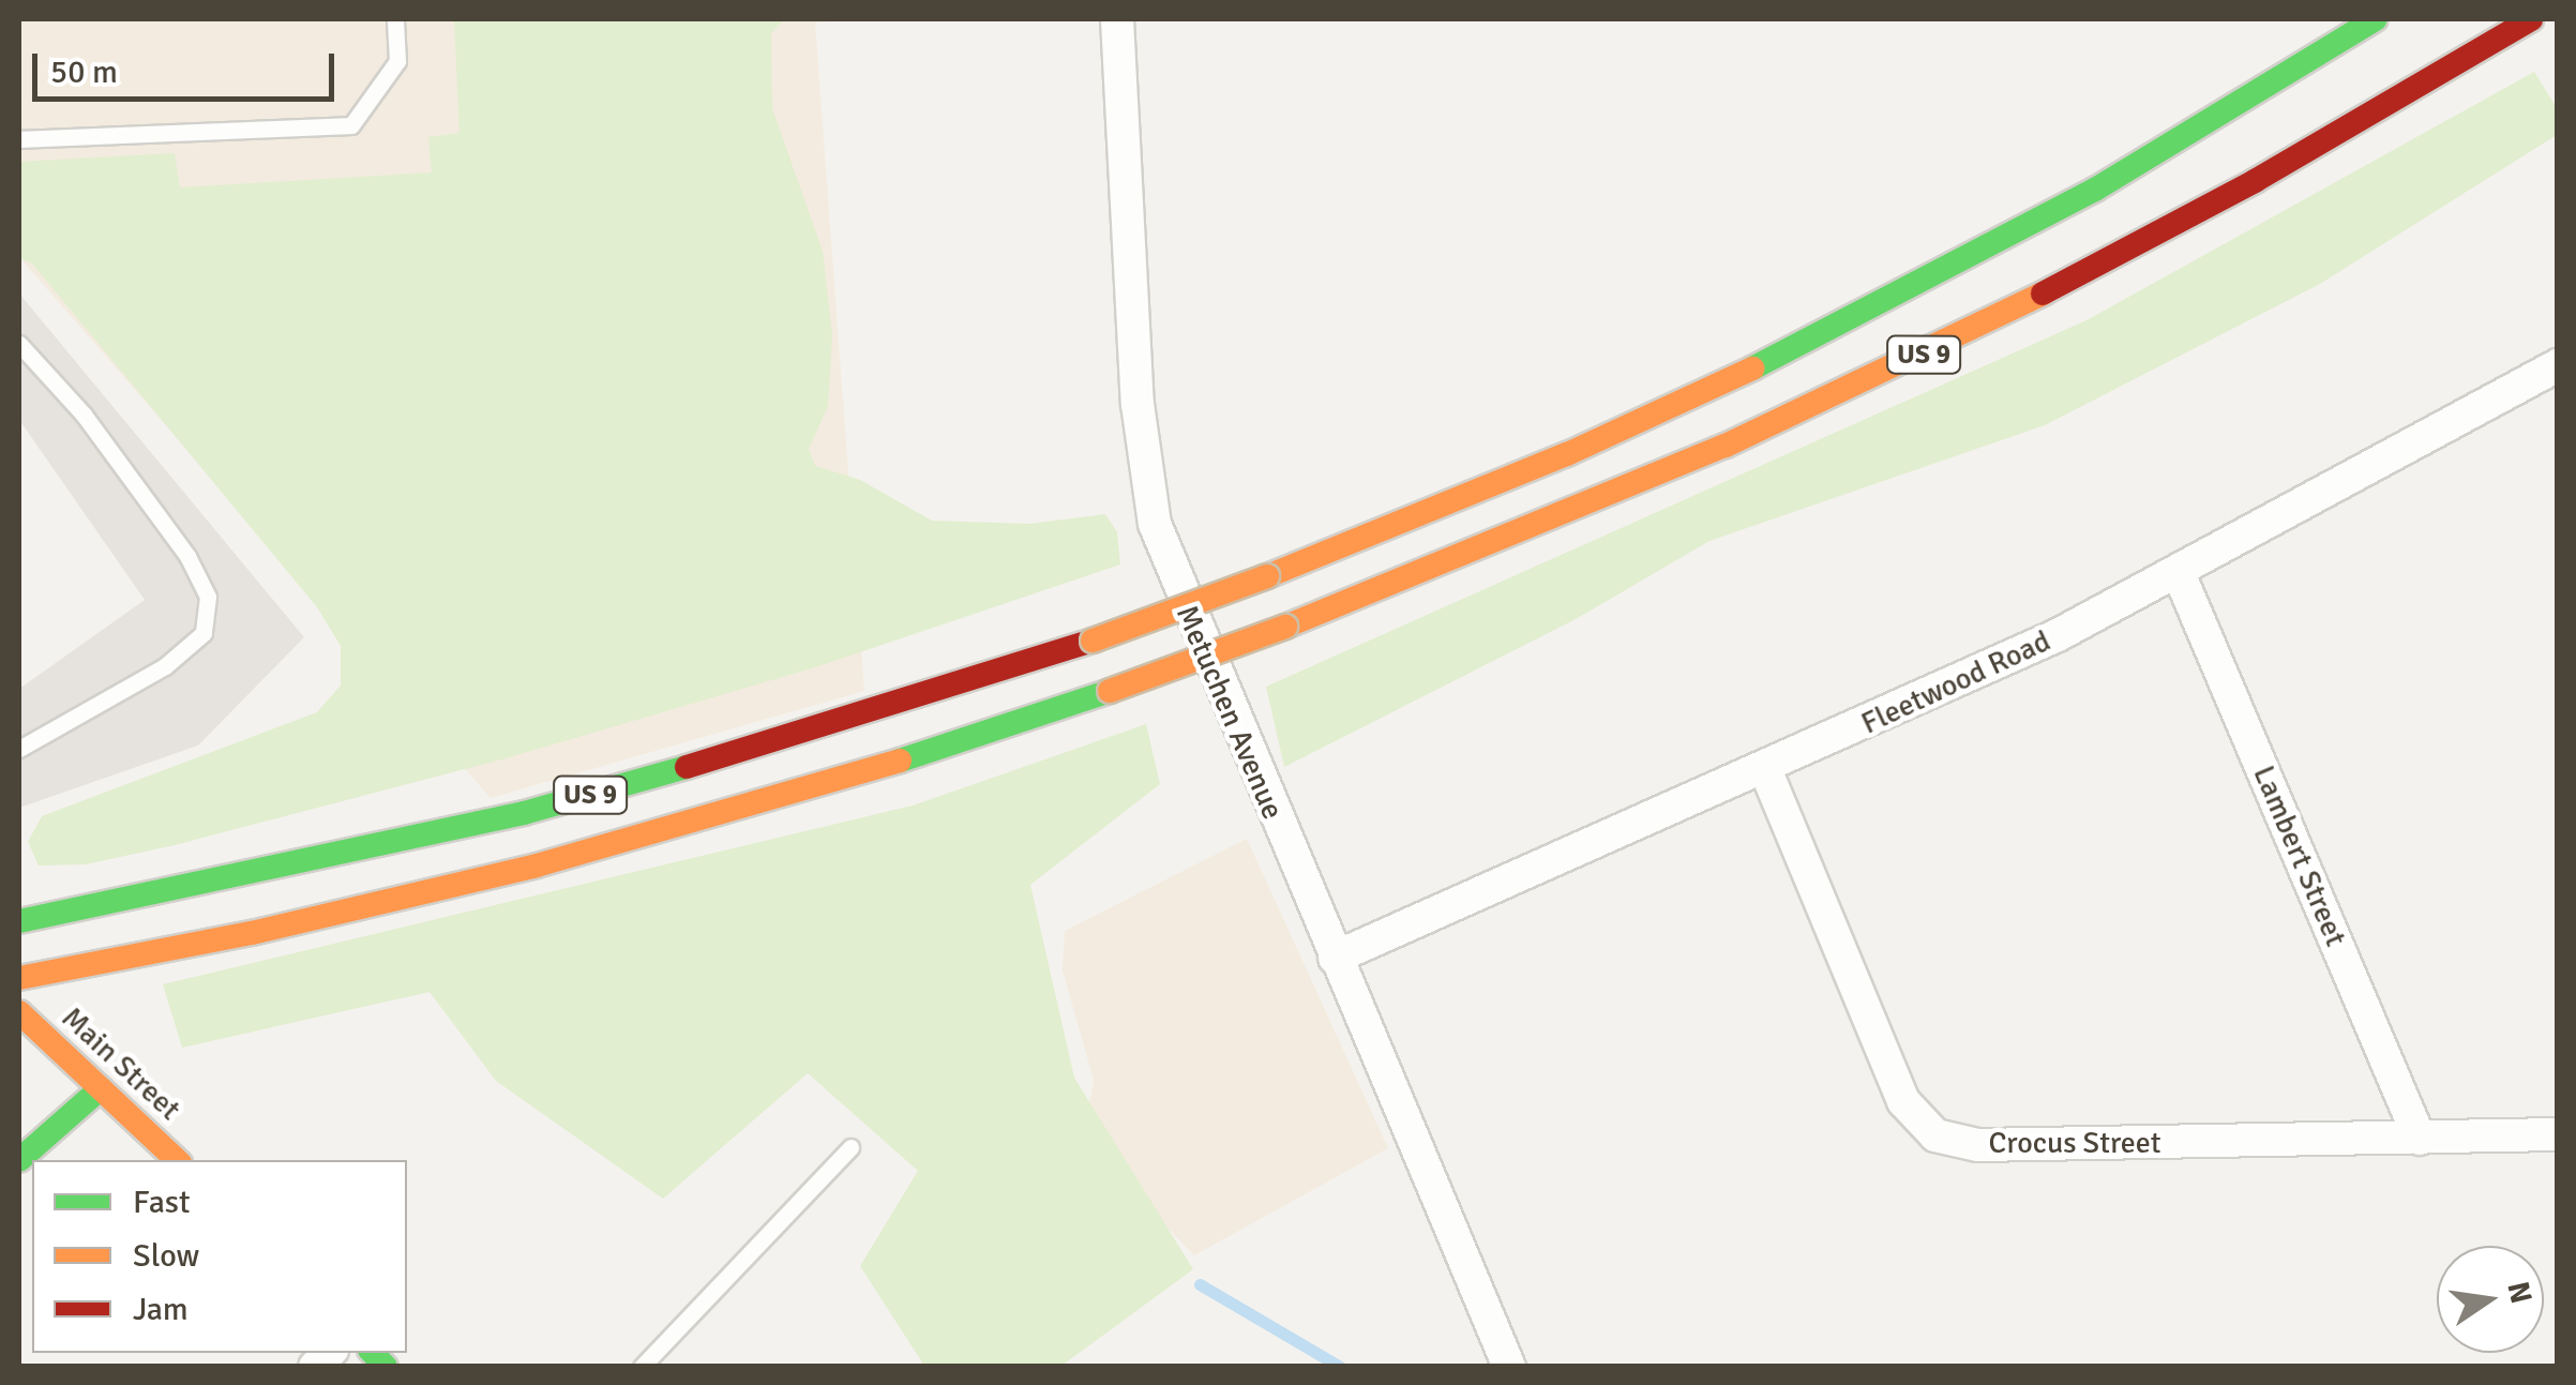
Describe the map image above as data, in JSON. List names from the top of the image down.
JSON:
{
  "streets": {
    "main road": ["US 9", "Main Street"],
    "street": [
      "Fleetwood Road",
      "Metuchen Avenue",
      "Lambert Street",
      "Crocus Street"
    ]
  },
  "crossings": [
    ["Fleetwood Road", "Metuchen Avenue"],
    ["Fleetwood Road", "Lambert Street"],
    ["Fleetwood Road", "Crocus Street"],
    ["Lambert Street", "Crocus Street"]
  ],
  "legend": ["Fast", "Slow", "Jam"],
  "scale_bar": "50 m",
  "north": "right"
}
